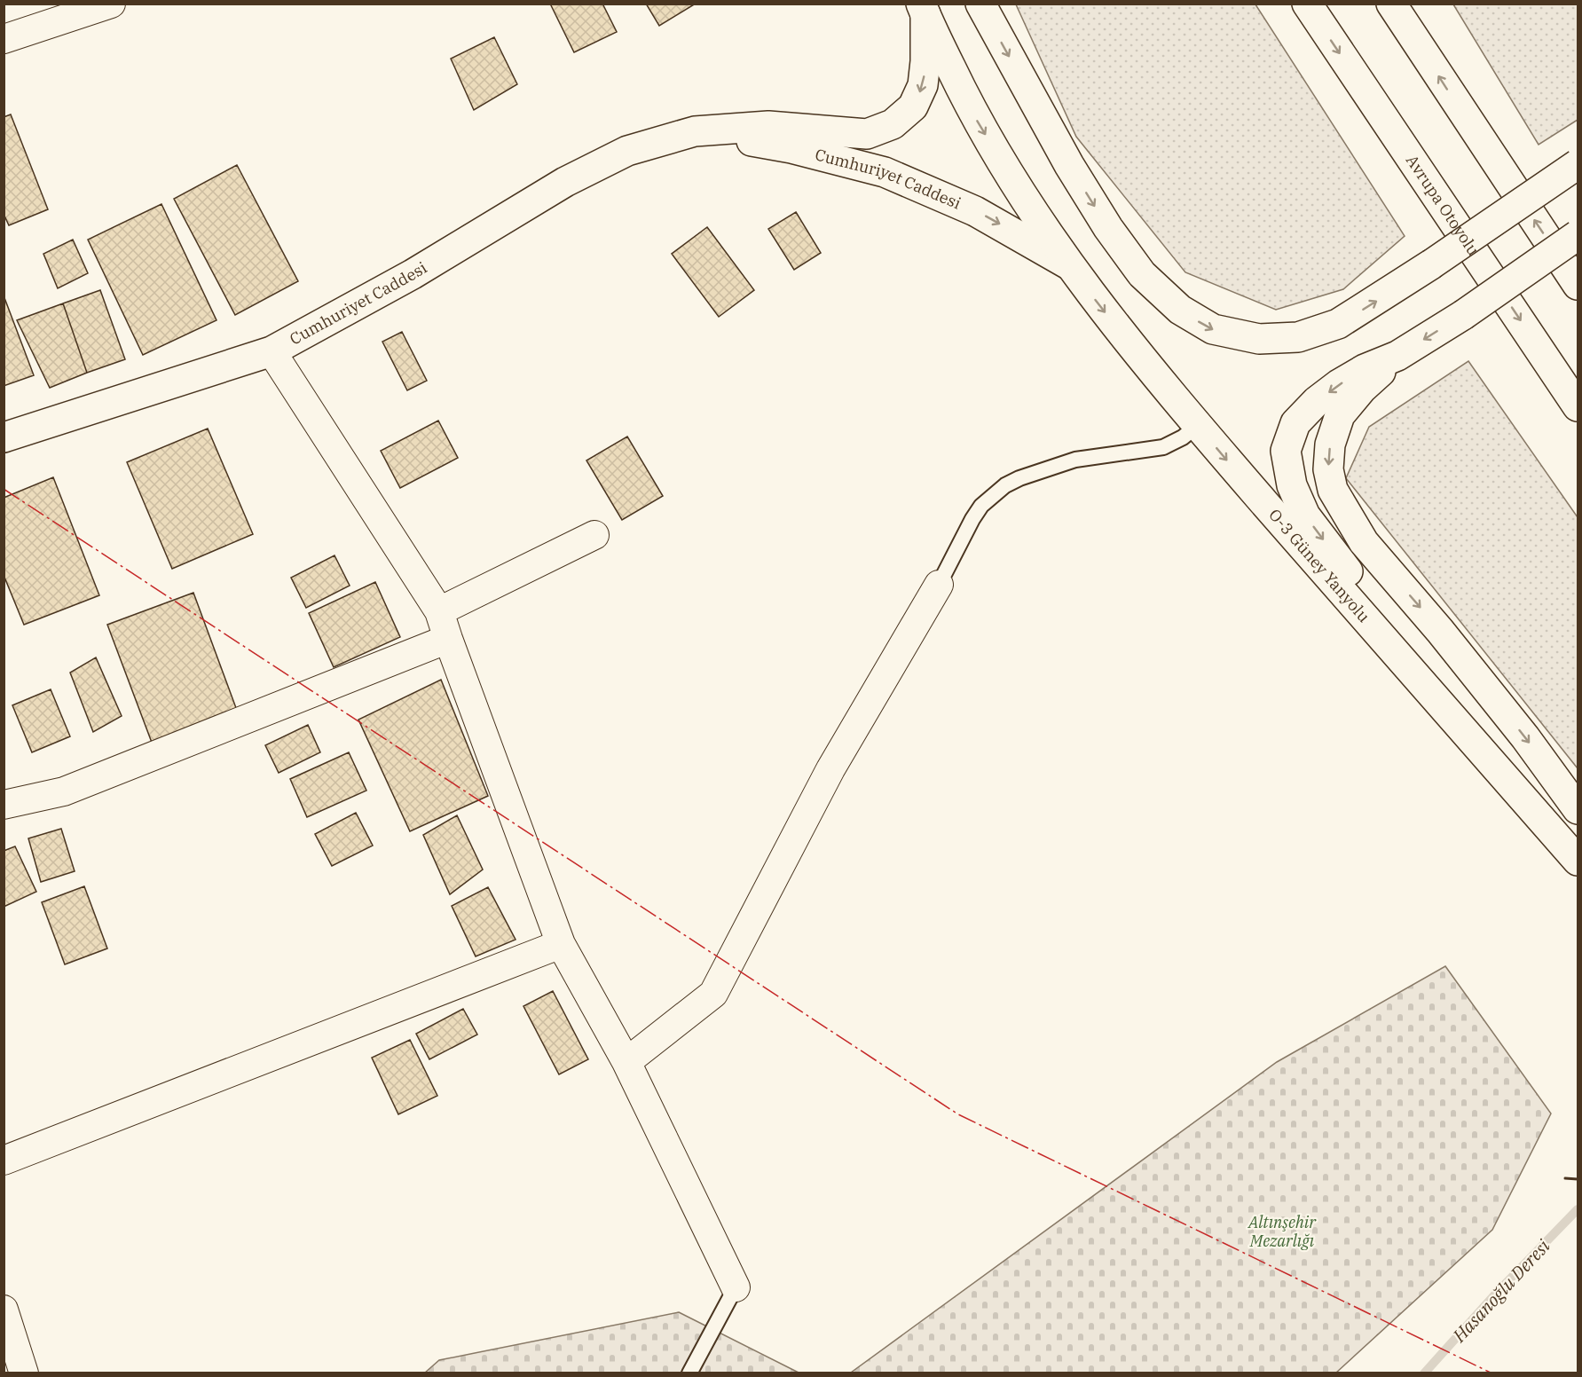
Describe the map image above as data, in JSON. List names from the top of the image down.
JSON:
{
  "streets": {
    "main road": ["Cumhuriyet Caddesi", "Avrupa Otoyolu", "O-3 Güney Yanyolu"]
  },
  "crossings": [
    ["Cumhuriyet Caddesi", "O-3 Güney Yanyolu"]
  ],
  "one_way": ["O-3 Güney Yanyolu"],
  "water": ["Hasanoğlu Deresi"],
  "parks": ["Altınşehir Mezarlığı"]
}
